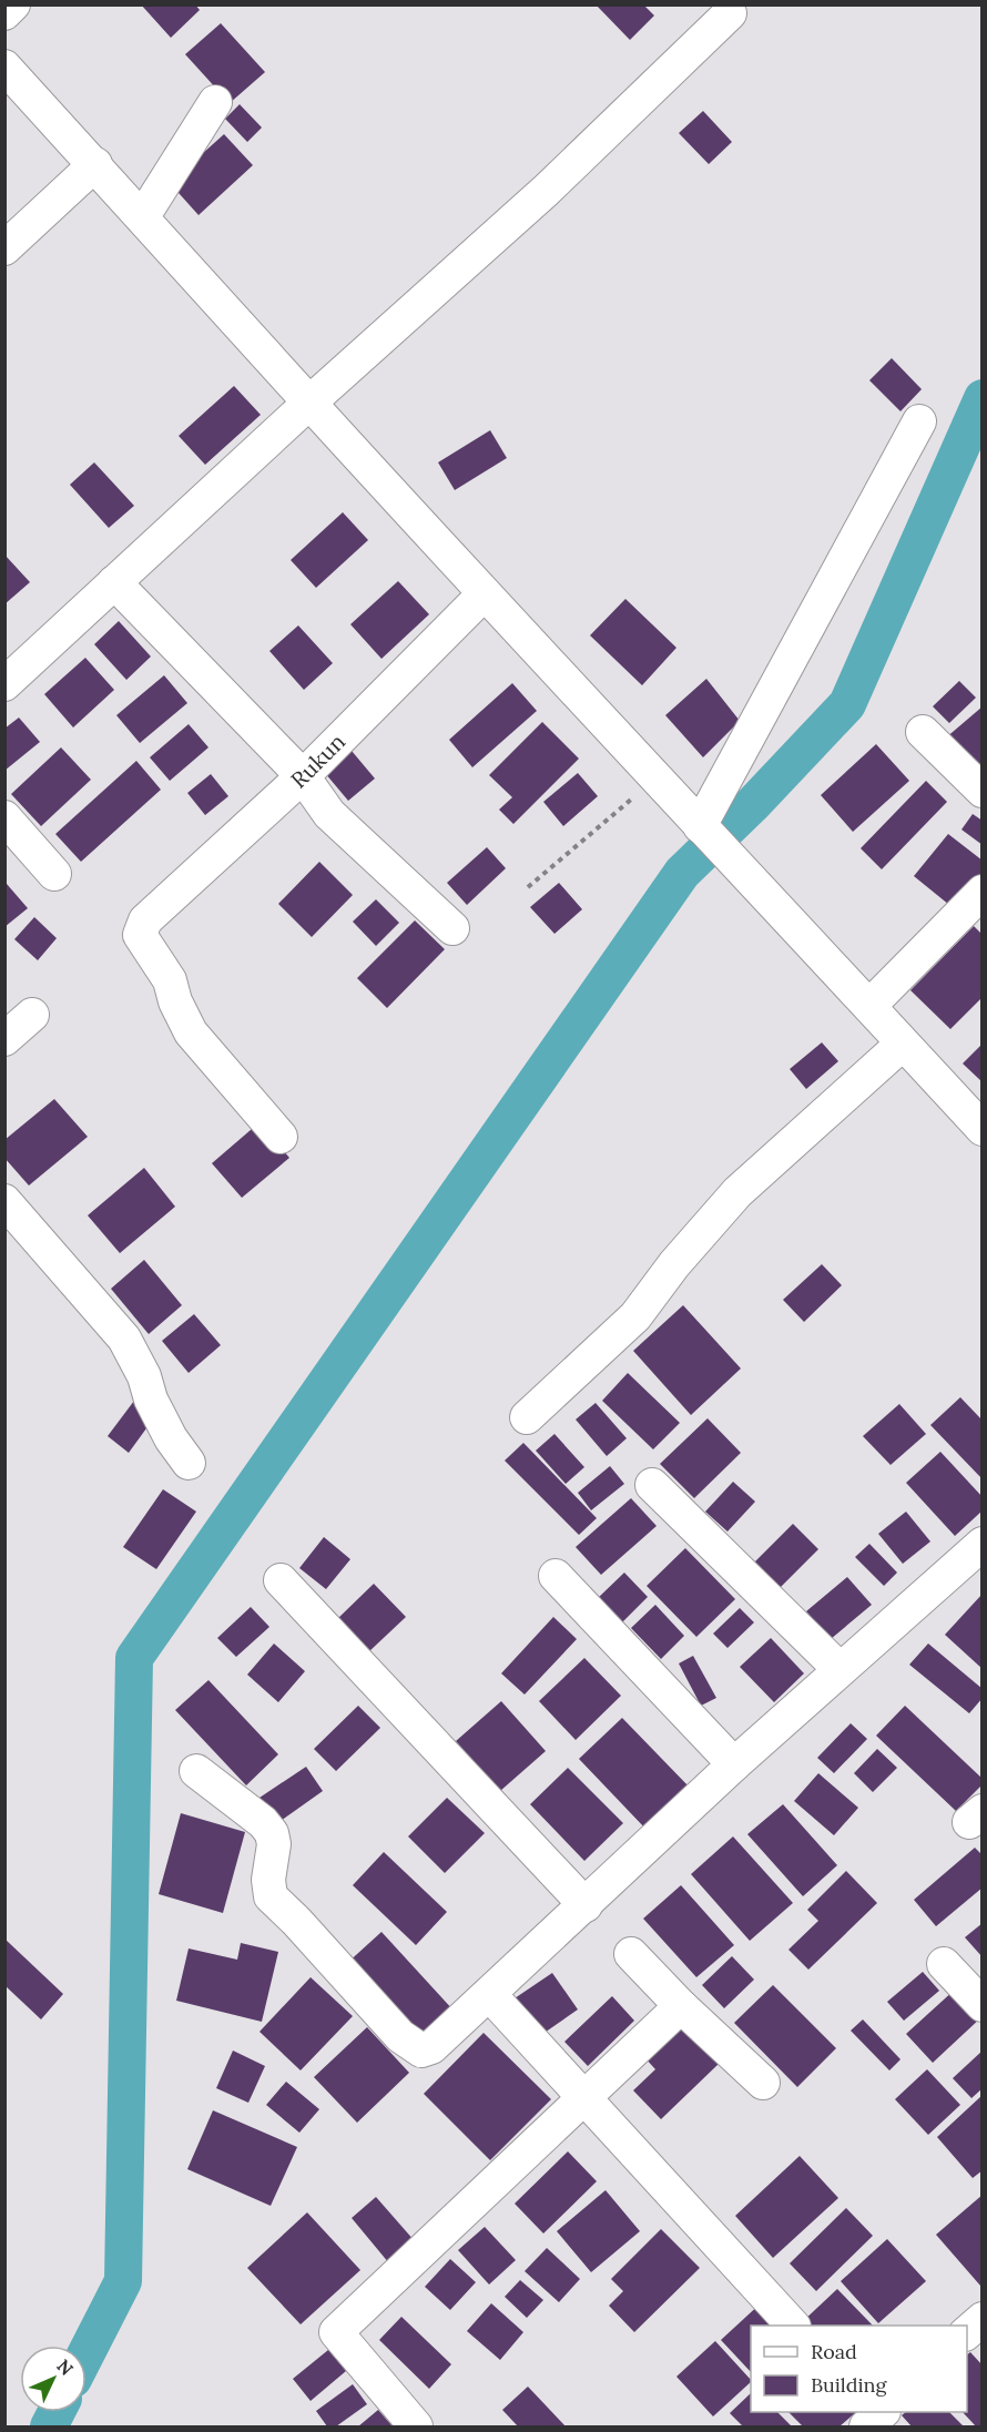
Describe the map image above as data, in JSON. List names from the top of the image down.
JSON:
{
  "streets": {
    "street": ["Rukun"]
  },
  "legend": ["Road", "Building"],
  "north": "top right"
}
